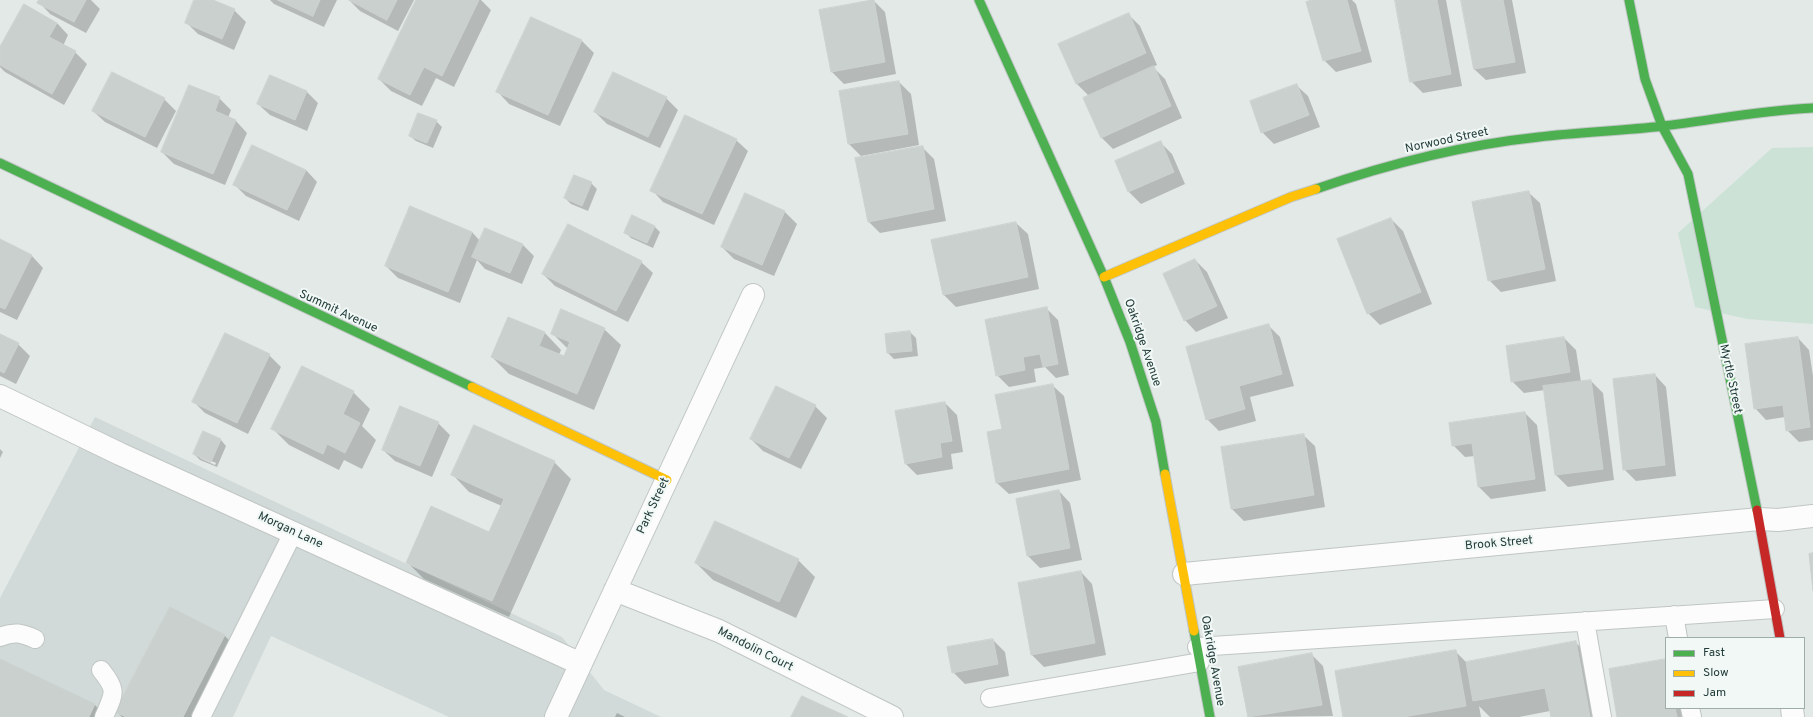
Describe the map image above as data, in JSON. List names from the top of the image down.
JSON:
{
  "streets": {
    "street": [
      "Norwood Street",
      "Summit Avenue",
      "Oakridge Avenue",
      "Myrtle Street",
      "Park Street",
      "Morgan Lane",
      "Brook Street",
      "Mandolin Court"
    ]
  },
  "crossings": [
    ["Norwood Street", "Oakridge Avenue"],
    ["Norwood Street", "Myrtle Street"],
    ["Summit Avenue", "Park Street"],
    ["Oakridge Avenue", "Brook Street"],
    ["Myrtle Street", "Brook Street"],
    ["Park Street", "Morgan Lane"],
    ["Park Street", "Mandolin Court"]
  ],
  "legend": ["Fast", "Slow", "Jam"]
}
